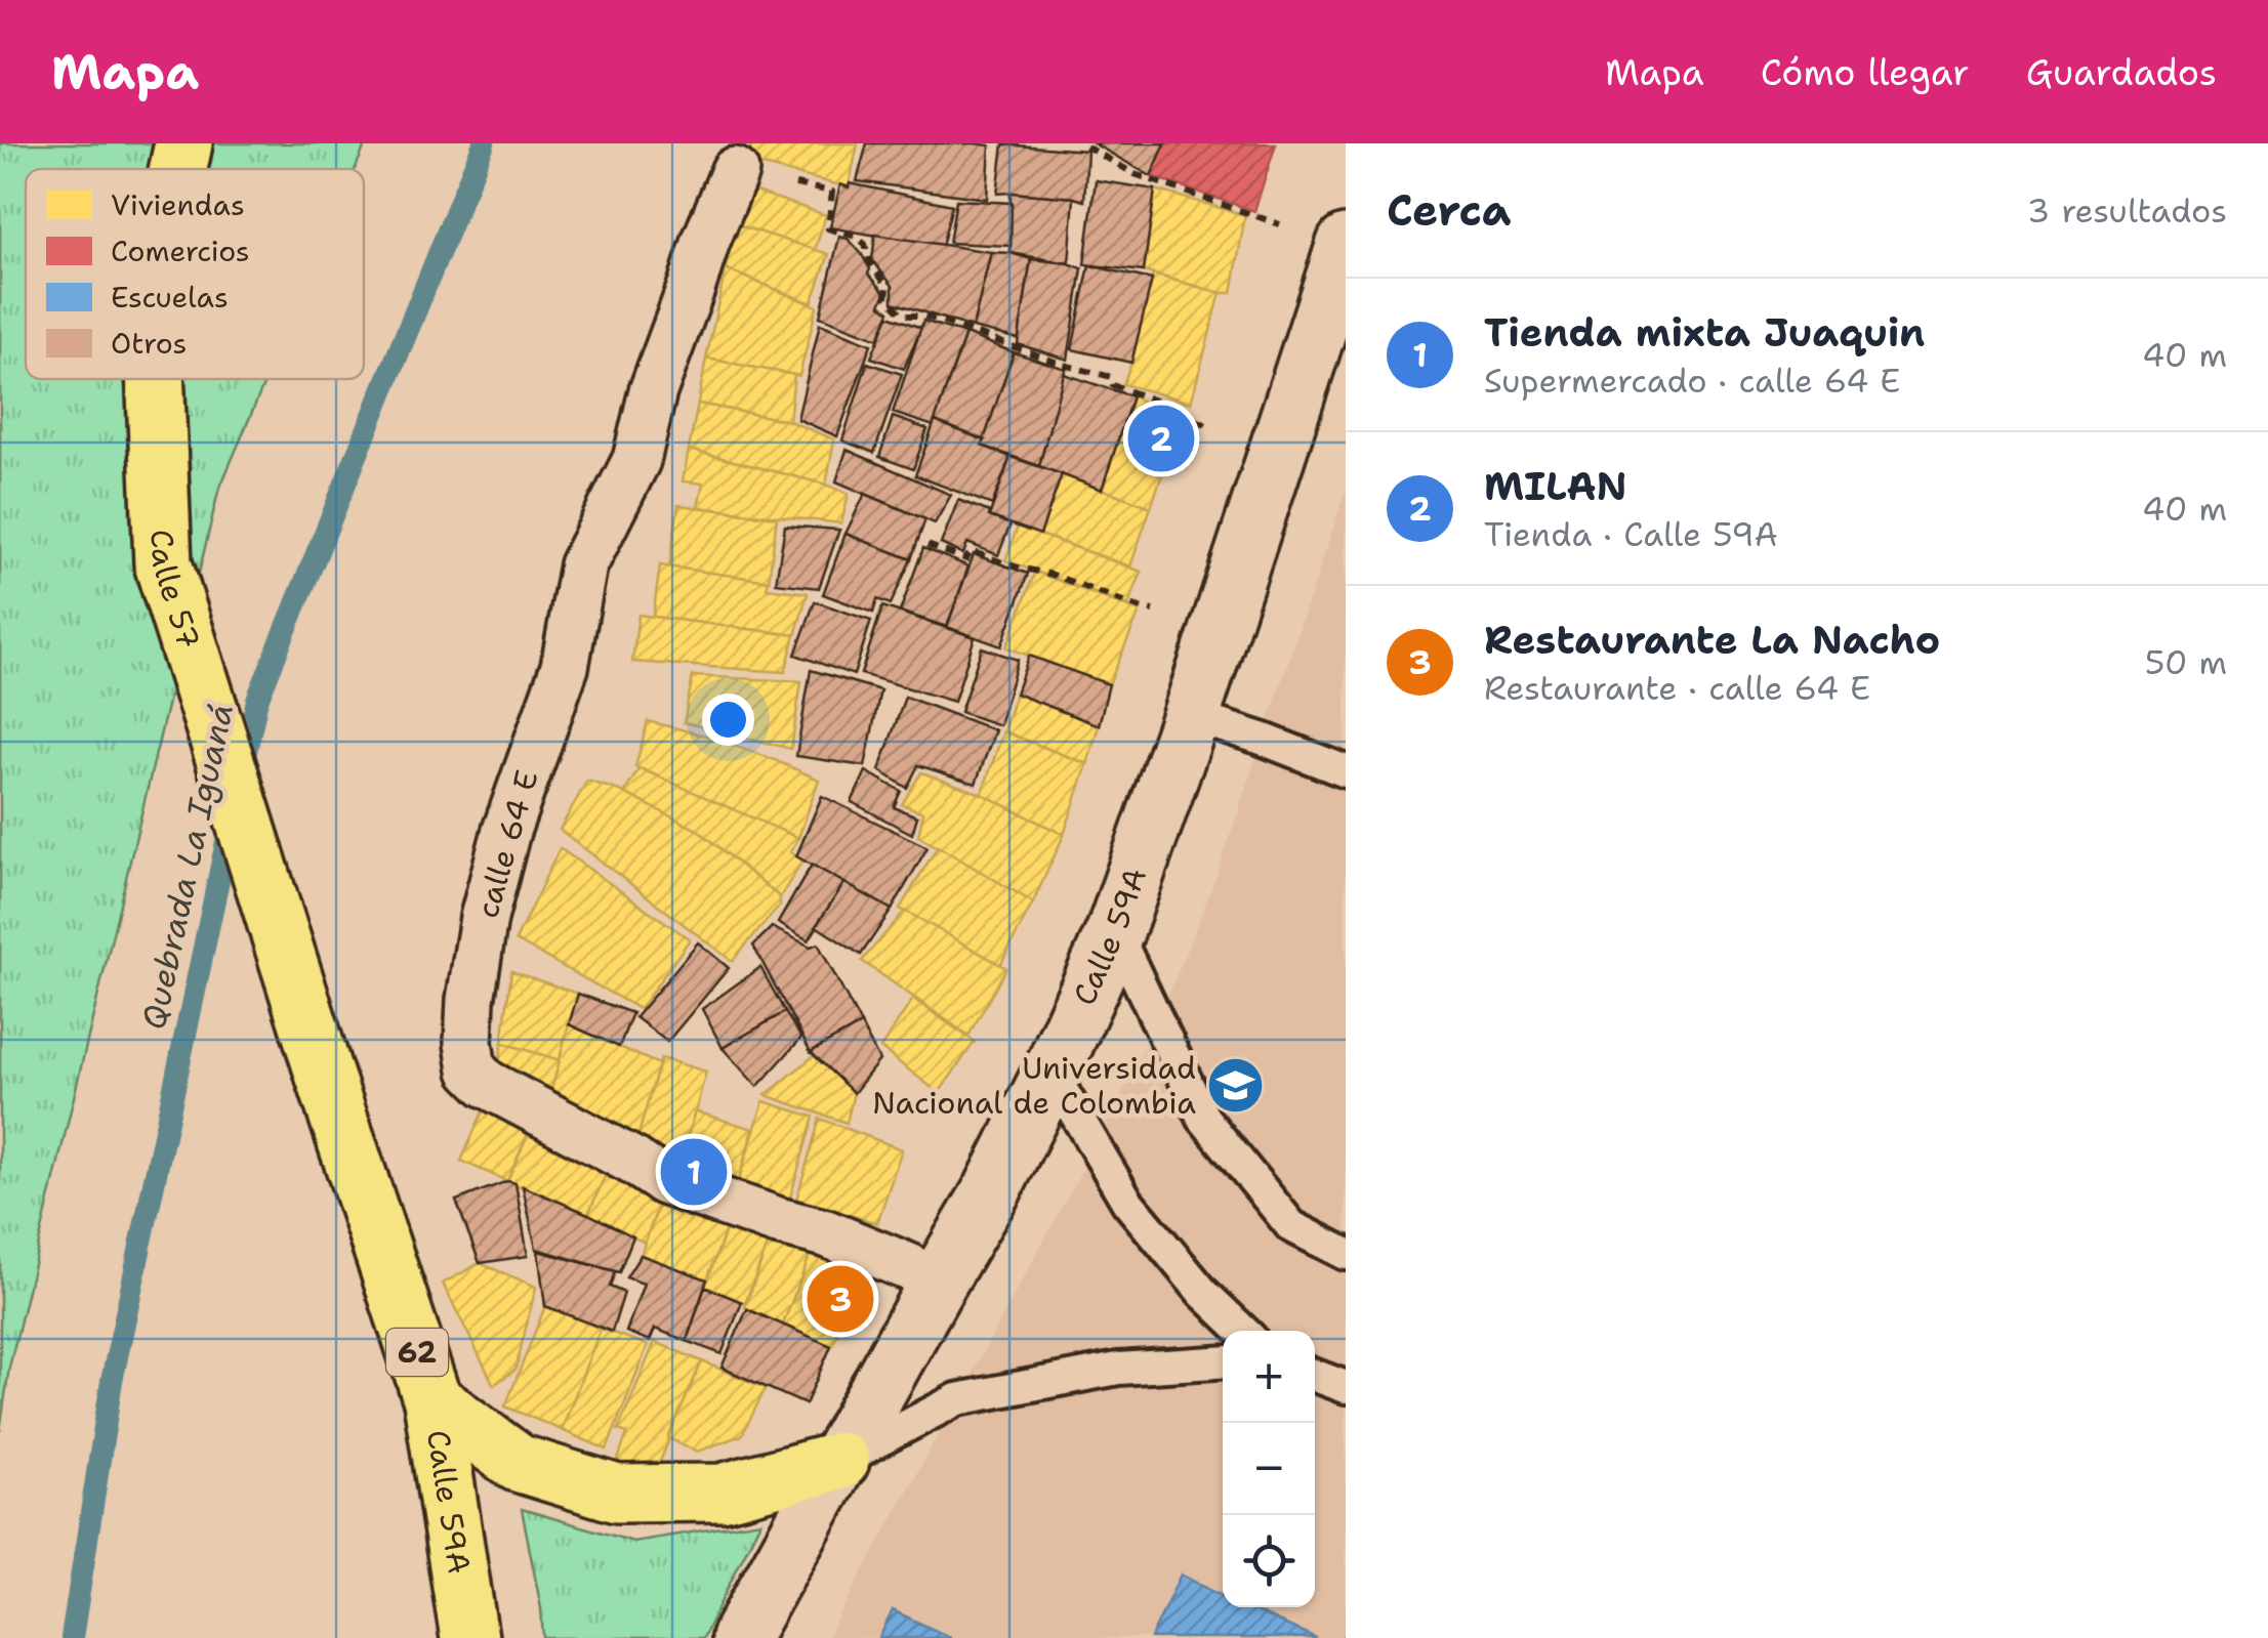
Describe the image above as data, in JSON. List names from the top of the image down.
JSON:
{
  "streets": {
    "highway": ["Calle 57", "Calle 59A", "62"],
    "street": ["calle 64 E"]
  },
  "crossings": [
    ["Calle 57", "Calle 59A"]
  ],
  "water": ["Quebrada La Iguaná"],
  "places": {
    "school or university": ["Universidad Nacional de Colombia"]
  },
  "legend": [
    "Viviendas",
    "Comercios",
    "Escuelas",
    "Otros"
  ],
  "page": {
    "header": "Mapa",
    "nav": ["Mapa", "Cómo llegar", "Guardados"],
    "heading": ["Cerca", "3 resultados"],
    "list": [
      {
        "mark": "1",
        "name": "Tienda mixta Juaquin",
        "note": "Supermercado · calle 64 E",
        "value": "40 m"
      },
      {
        "mark": "2",
        "name": "MILAN",
        "note": "Tienda · Calle 59A",
        "value": "40 m"
      },
      {
        "mark": "3",
        "name": "Restaurante La Nacho",
        "note": "Restaurante · calle 64 E",
        "value": "50 m"
      }
    ],
    "pins": ["2", "1", "3"],
    "map_buttons": ["+", "−"]
  }
}
